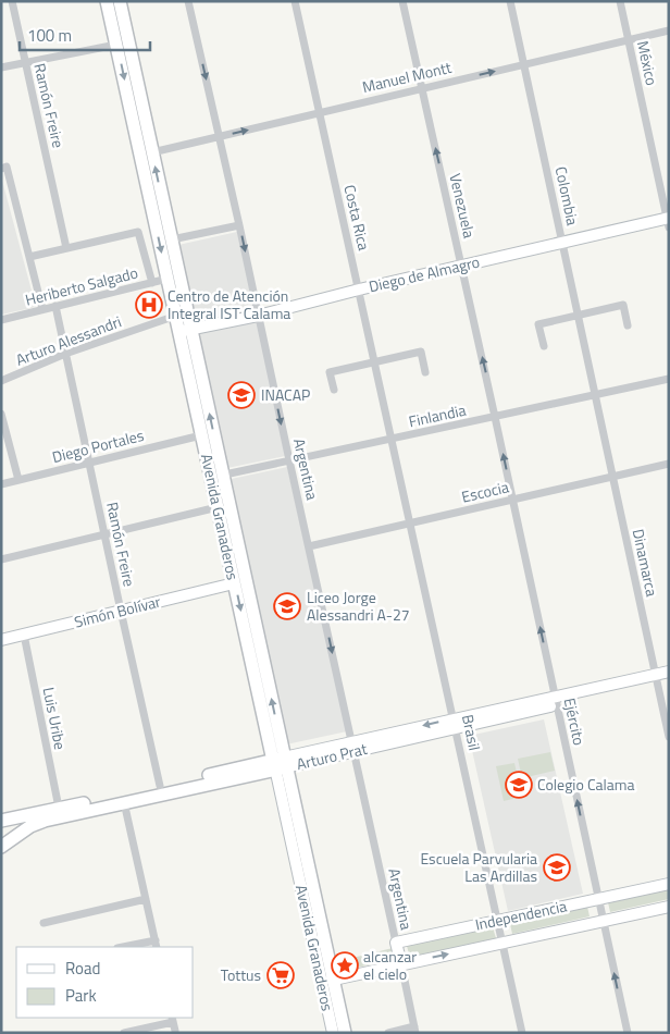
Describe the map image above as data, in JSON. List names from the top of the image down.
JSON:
{
  "streets": {
    "main road": ["Avenida Granaderos", "Arturo Prat"],
    "street": [
      "México",
      "Manuel Montt",
      "Ramón Freire",
      "Colombia",
      "Venezuela",
      "Costa Rica",
      "Diego de Almagro",
      "Heriberto Salgado",
      "Arturo Alessandri",
      "Finlandia",
      "Diego Portales",
      "Argentina",
      "Escocia",
      "Dinamarca",
      "Simón Bolívar",
      "Luis Uribe",
      "Ejército",
      "Brasil",
      "Independencia"
    ]
  },
  "crossings": [
    ["México", "Manuel Montt"],
    ["México", "Diego de Almagro"],
    ["Manuel Montt", "Colombia"],
    ["Manuel Montt", "Venezuela"],
    ["Manuel Montt", "Costa Rica"],
    ["Manuel Montt", "Argentina"],
    ["Manuel Montt", "Avenida Granaderos"],
    ["Ramón Freire", "Heriberto Salgado"],
    ["Ramón Freire", "Arturo Alessandri"],
    ["Ramón Freire", "Diego Portales"],
    ["Ramón Freire", "Simón Bolívar"],
    ["Ramón Freire", "Arturo Prat"],
    ["Colombia", "Diego de Almagro"],
    ["Colombia", "Finlandia"],
    ["Colombia", "Dinamarca"],
    ["Venezuela", "Diego de Almagro"],
    ["Venezuela", "Finlandia"],
    ["Venezuela", "Ejército"],
    ["Costa Rica", "Diego de Almagro"],
    ["Costa Rica", "Finlandia"],
    ["Costa Rica", "Brasil"],
    ["Diego de Almagro", "Argentina"],
    ["Diego de Almagro", "Avenida Granaderos"],
    ["Heriberto Salgado", "Avenida Granaderos"],
    ["Arturo Alessandri", "Avenida Granaderos"],
    ["Finlandia", "Argentina"],
    ["Finlandia", "Avenida Granaderos"],
    ["Finlandia", "Dinamarca"],
    ["Finlandia", "Ejército"],
    ["Finlandia", "Brasil"],
    ["Diego Portales", "Avenida Granaderos"],
    ["Argentina", "Escocia"],
    ["Argentina", "Arturo Prat"],
    ["Argentina", "Independencia"],
    ["Escocia", "Dinamarca"],
    ["Escocia", "Ejército"],
    ["Escocia", "Brasil"],
    ["Avenida Granaderos", "Simón Bolívar"],
    ["Avenida Granaderos", "Arturo Prat"],
    ["Avenida Granaderos", "Independencia"],
    ["Dinamarca", "Arturo Prat"],
    ["Simón Bolívar", "Luis Uribe"],
    ["Luis Uribe", "Arturo Prat"],
    ["Ejército", "Arturo Prat"],
    ["Ejército", "Independencia"],
    ["Brasil", "Arturo Prat"],
    ["Brasil", "Independencia"]
  ],
  "one_way": [
    "Manuel Montt",
    "Venezuela",
    "Argentina",
    "Ejército"
  ],
  "places": {
    "hospital": ["Centro de Atención Integral IST Calama"],
    "school or university": [
      "INACAP",
      "Liceo Jorge Alessandri A-27",
      "Colegio Calama",
      "Escuela Parvularia Las Ardillas"
    ],
    "place": ["alcanzar el cielo"],
    "supermarket": ["Tottus"]
  },
  "legend": ["Road", "Park"],
  "scale_bar": "100 m"
}
